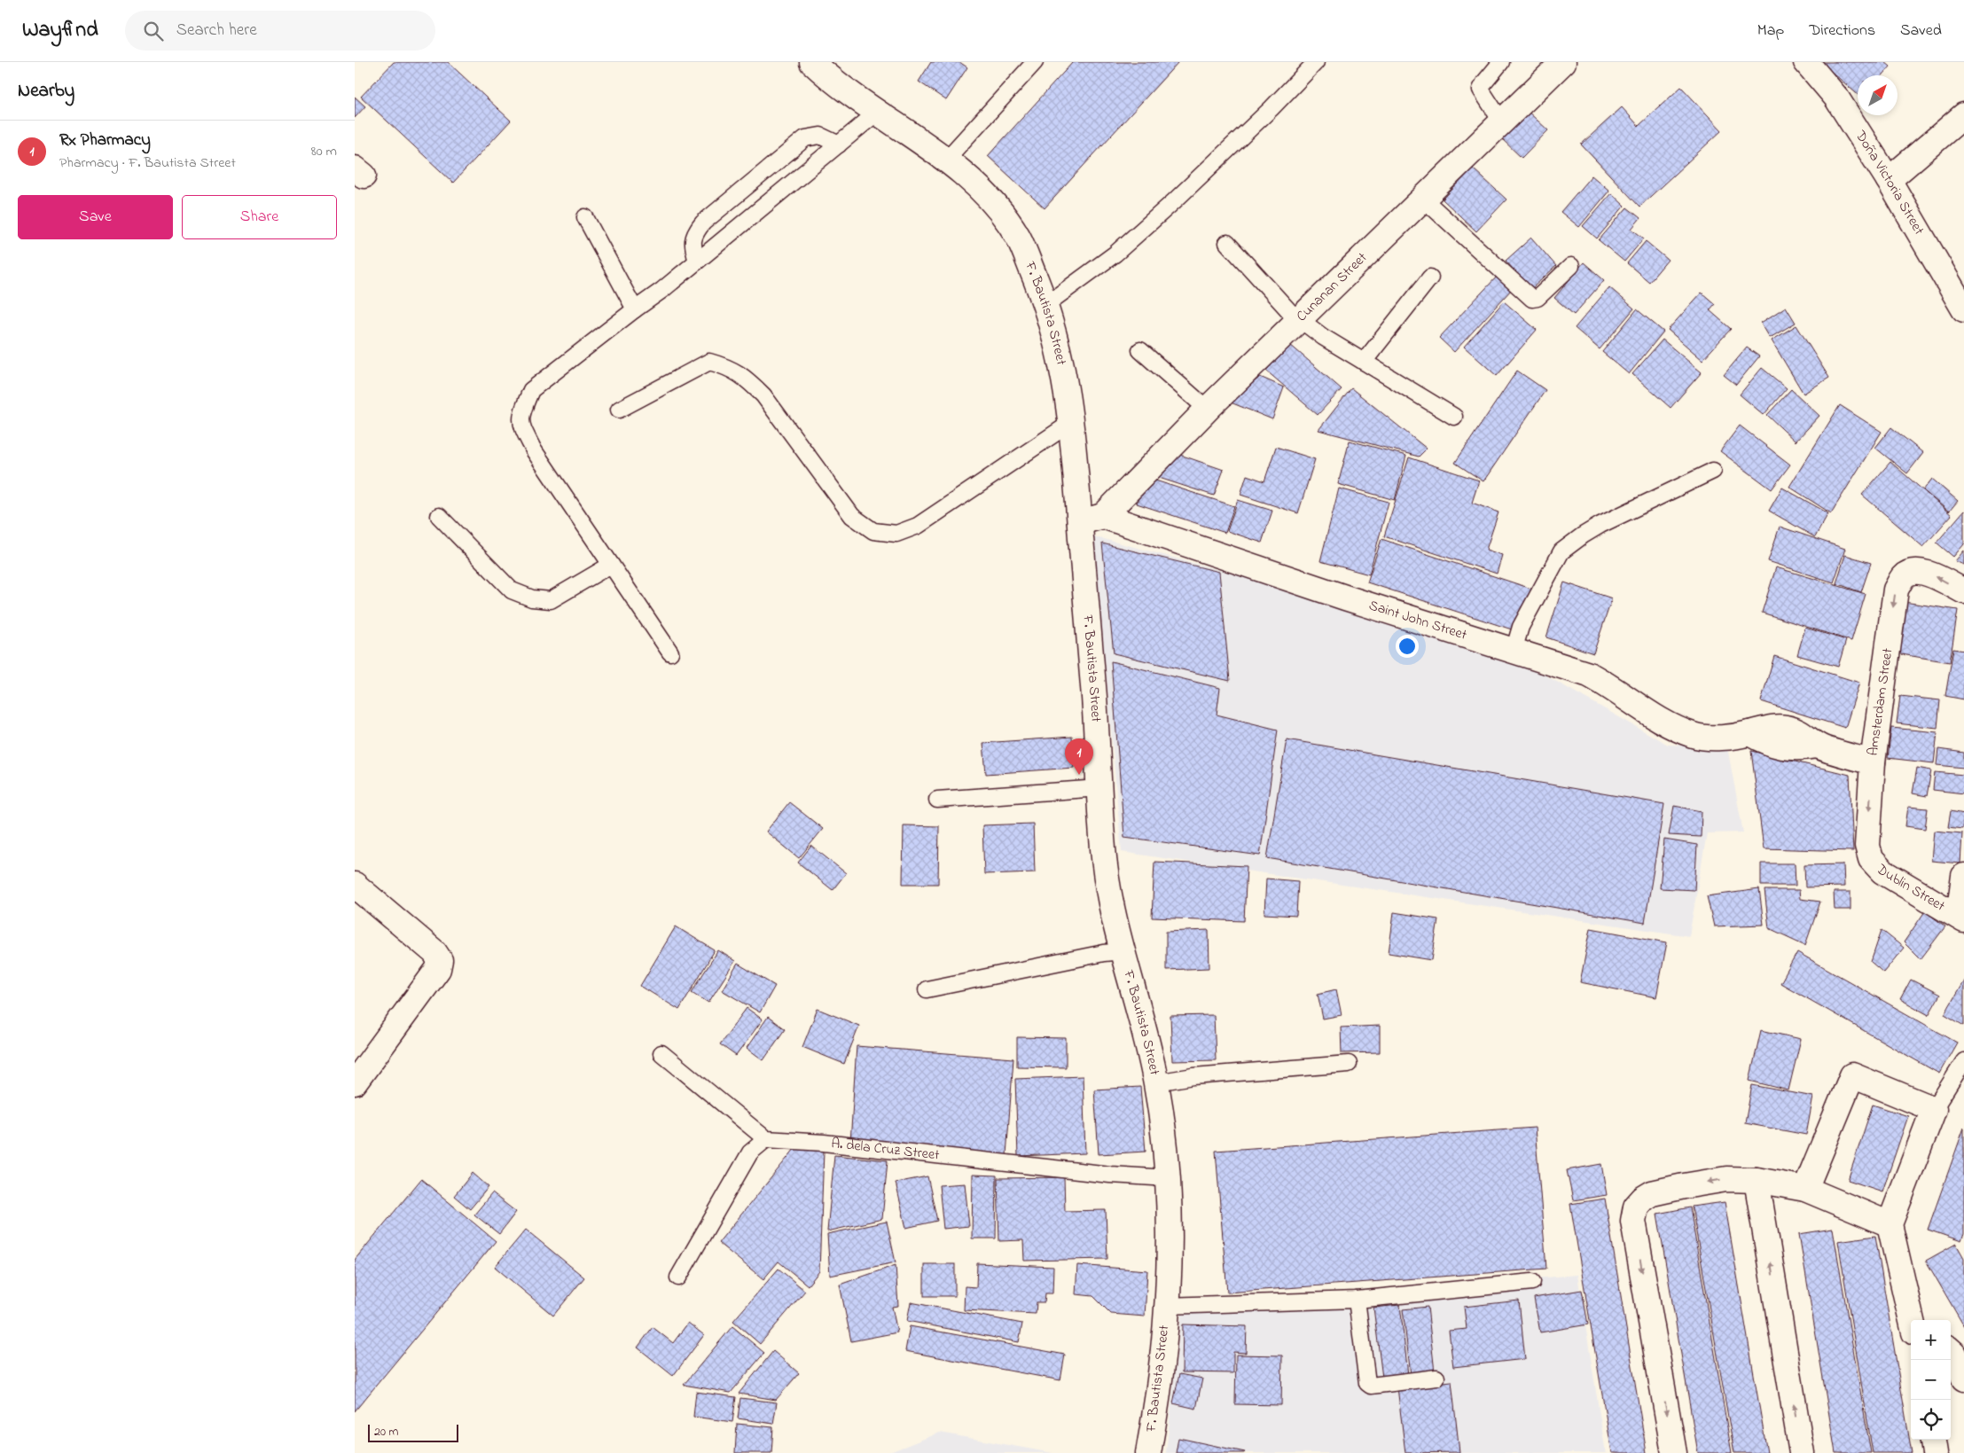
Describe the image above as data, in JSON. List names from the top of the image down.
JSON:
{
  "streets": {
    "street": [
      "Doña Victoria Street",
      "Cunanan Street",
      "F. Bautista Street",
      "Saint John Street",
      "Amsterdam Street",
      "Dublin Street"
    ],
    "lane": ["A. dela Cruz Street"]
  },
  "crossings": [
    ["Cunanan Street", "Saint John Street"],
    ["F. Bautista Street", "A. dela Cruz Street"],
    ["Saint John Street", "Amsterdam Street"],
    ["Amsterdam Street", "Dublin Street"]
  ],
  "one_way": ["Amsterdam Street"],
  "scale_bar": "20 m",
  "north": "top right",
  "page": {
    "header": "Wayfind",
    "search": "Search here",
    "nav": ["Map", "Directions", "Saved"],
    "heading": "Nearby",
    "list": [
      {
        "mark": "1",
        "name": "Rx Pharmacy",
        "note": "Pharmacy · F. Bautista Street",
        "value": "80 m"
      }
    ],
    "buttons": ["Save", "Share"],
    "pins": "1",
    "map_buttons": ["+", "−"],
    "scale": "20 m"
  }
}
